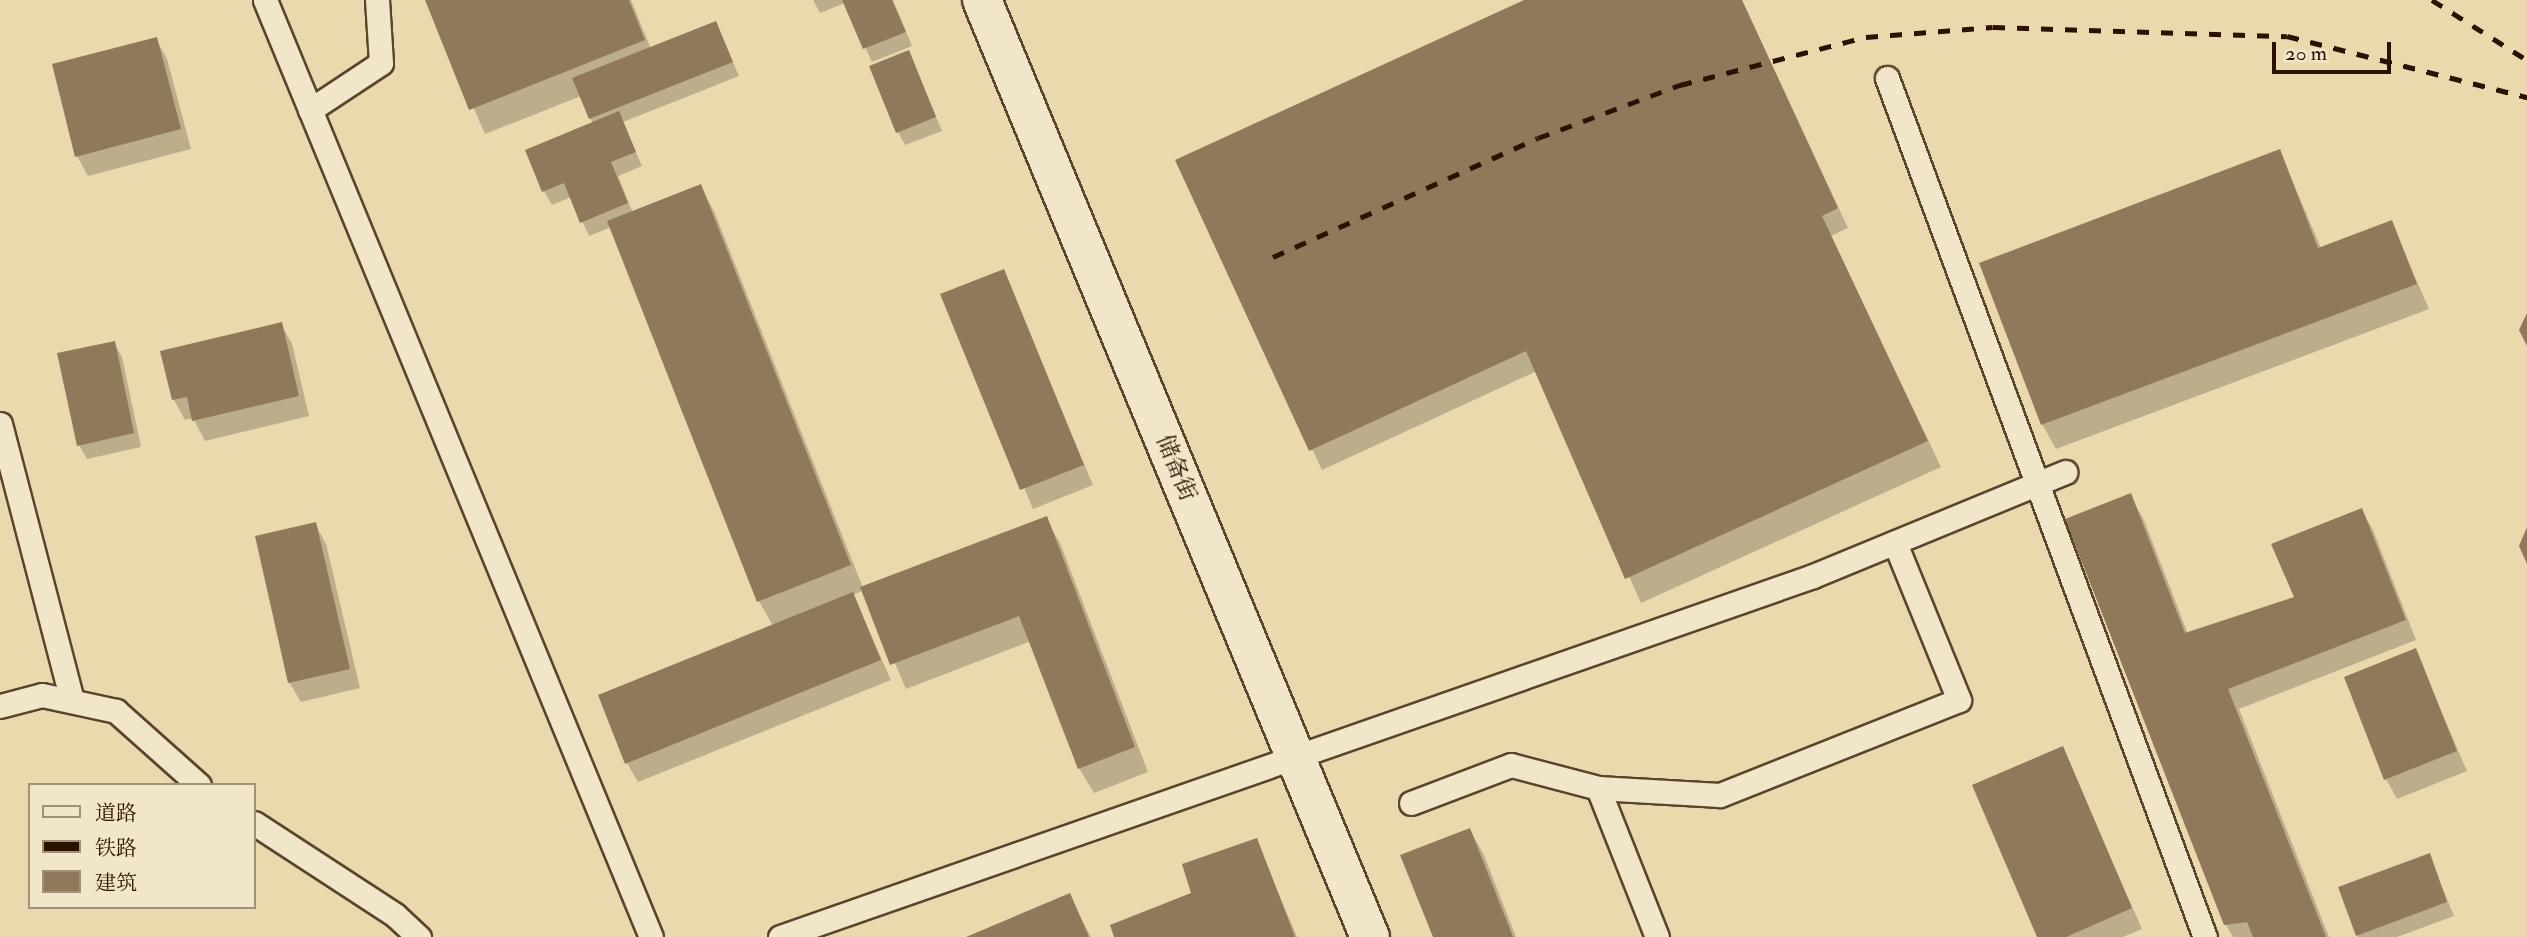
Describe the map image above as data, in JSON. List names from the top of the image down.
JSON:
{
  "streets": {
    "street": ["储备街"]
  },
  "legend": ["道路", "铁路", "建筑"],
  "scale_bar": "20 m"
}
